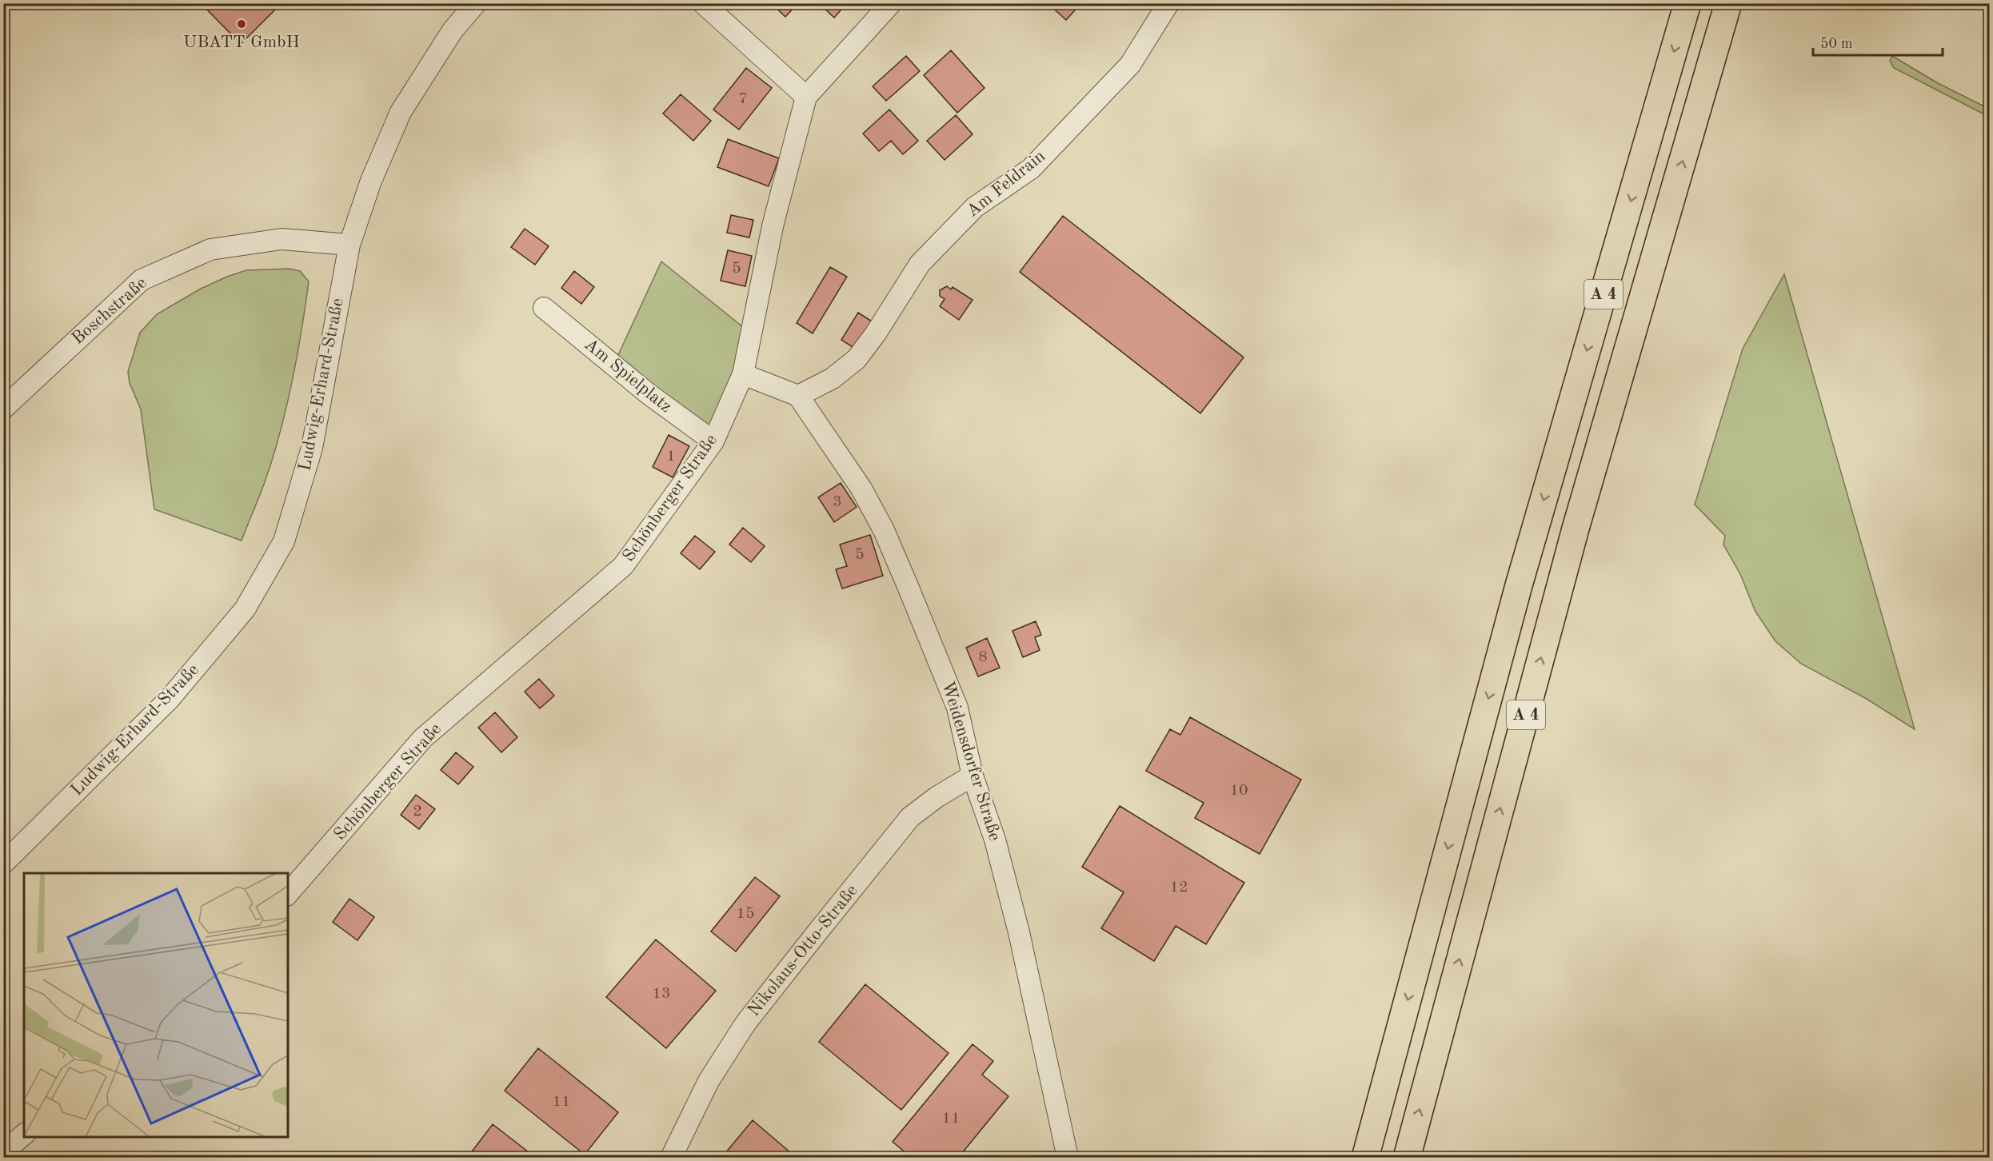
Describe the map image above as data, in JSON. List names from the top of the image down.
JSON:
{
  "streets": {
    "highway": ["A 4"],
    "street": [
      "Am Feldrain",
      "Boschstraße",
      "Am Spielplatz",
      "Ludwig-Erhard-Straße",
      "Schönberger Straße",
      "Weidensdorfer Straße",
      "Nikolaus-Otto-Straße"
    ]
  },
  "crossings": [
    ["Am Feldrain", "Weidensdorfer Straße"],
    ["Boschstraße", "Ludwig-Erhard-Straße"],
    ["Am Spielplatz", "Schönberger Straße"],
    ["Weidensdorfer Straße", "Nikolaus-Otto-Straße"]
  ],
  "places": ["UBATT GmbH"],
  "house_numbers": [
    "7",
    "5",
    "1",
    "3",
    "5",
    "8",
    "10",
    "2",
    "12",
    "15",
    "13",
    "11",
    "11"
  ],
  "scale_bar": "50 m"
}
